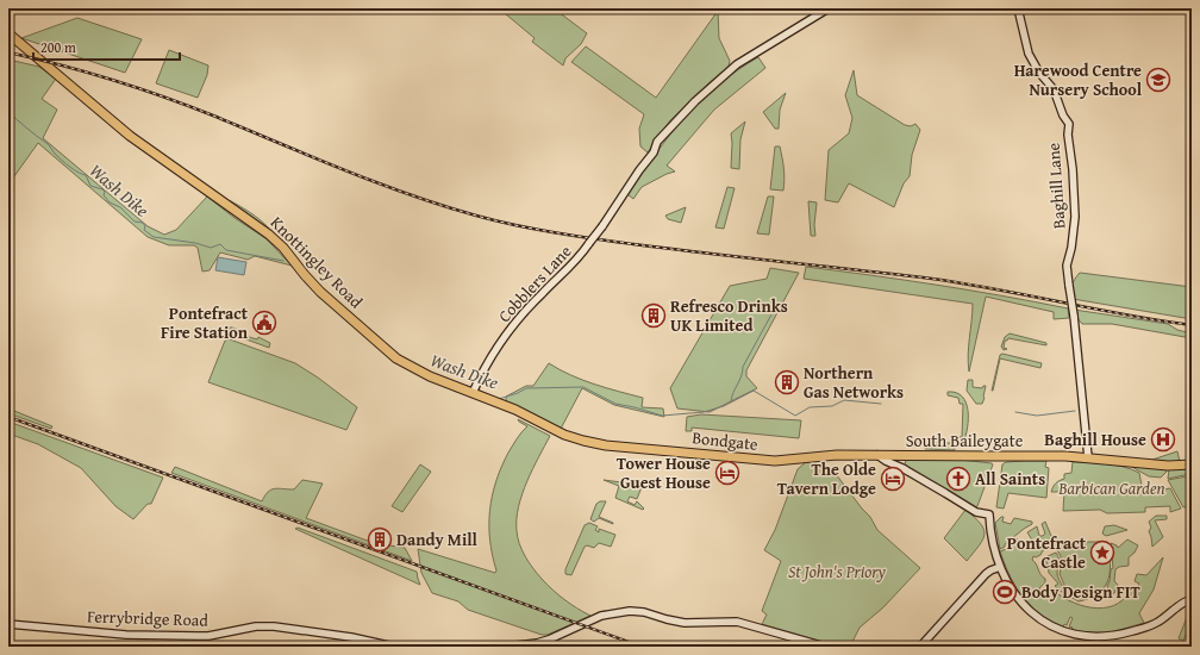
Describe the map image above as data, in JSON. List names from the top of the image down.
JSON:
{
  "streets": {
    "highway": ["Knottingley Road", "Bondgate", "South Baileygate"],
    "street": ["Baghill Lane", "Cobblers Lane", "Ferrybridge Road"]
  },
  "crossings": [
    ["Baghill Lane", "South Baileygate"],
    ["Knottingley Road", "Cobblers Lane"],
    ["Knottingley Road", "Bondgate"],
    ["Bondgate", "South Baileygate"]
  ],
  "water": ["Wash Dike"],
  "parks": ["Barbican Garden", "St John's Priory"],
  "places": {
    "school or university": ["Harewood Centre Nursery School"],
    "building": ["Refresco Drinks UK Limited", "Northern Gas Networks", "Dandy Mill"],
    "public building": ["Pontefract Fire Station"],
    "hospital": ["Baghill House"],
    "hotel": ["Tower House Guest House", "The Olde Tavern Lodge"],
    "church": ["All Saints"],
    "place": ["Pontefract Castle"],
    "sports": ["Body Design FIT"]
  },
  "scale_bar": "200 m"
}
